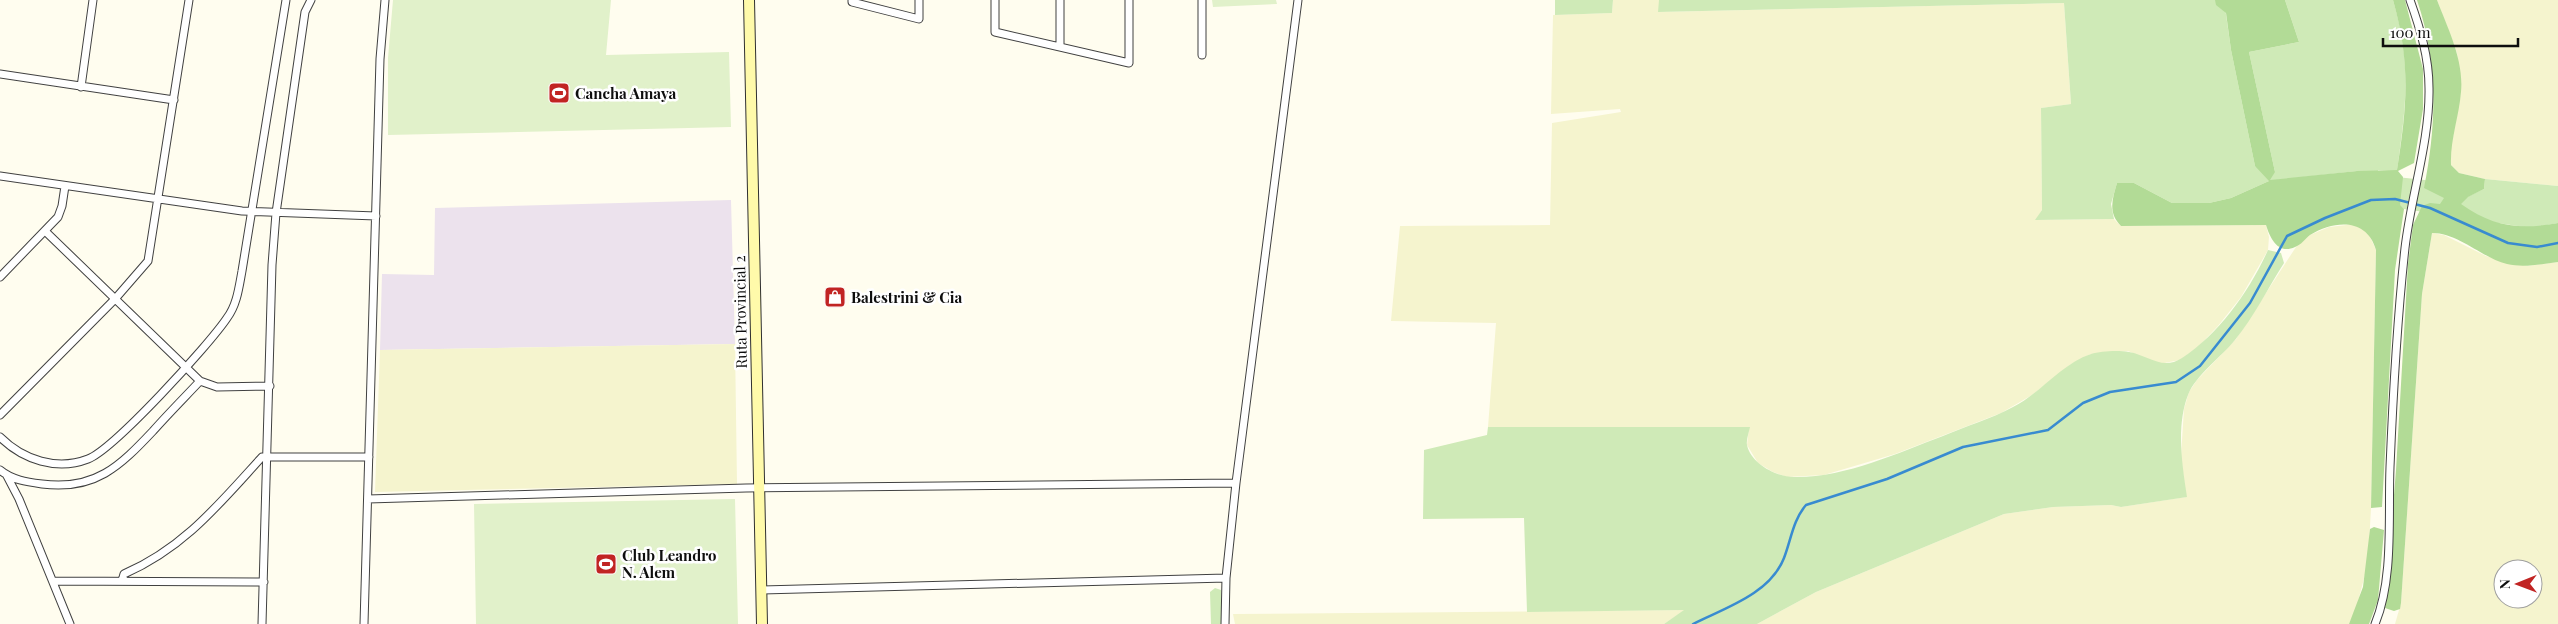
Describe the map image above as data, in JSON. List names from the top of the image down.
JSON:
{
  "streets": {
    "main road": ["Ruta Provincial 2"]
  },
  "places": {
    "sports": ["Cancha Amaya", "Club Leandro N. Alem"],
    "shop": ["Balestrini & Cia"]
  },
  "scale_bar": "100 m",
  "north": "left"
}
